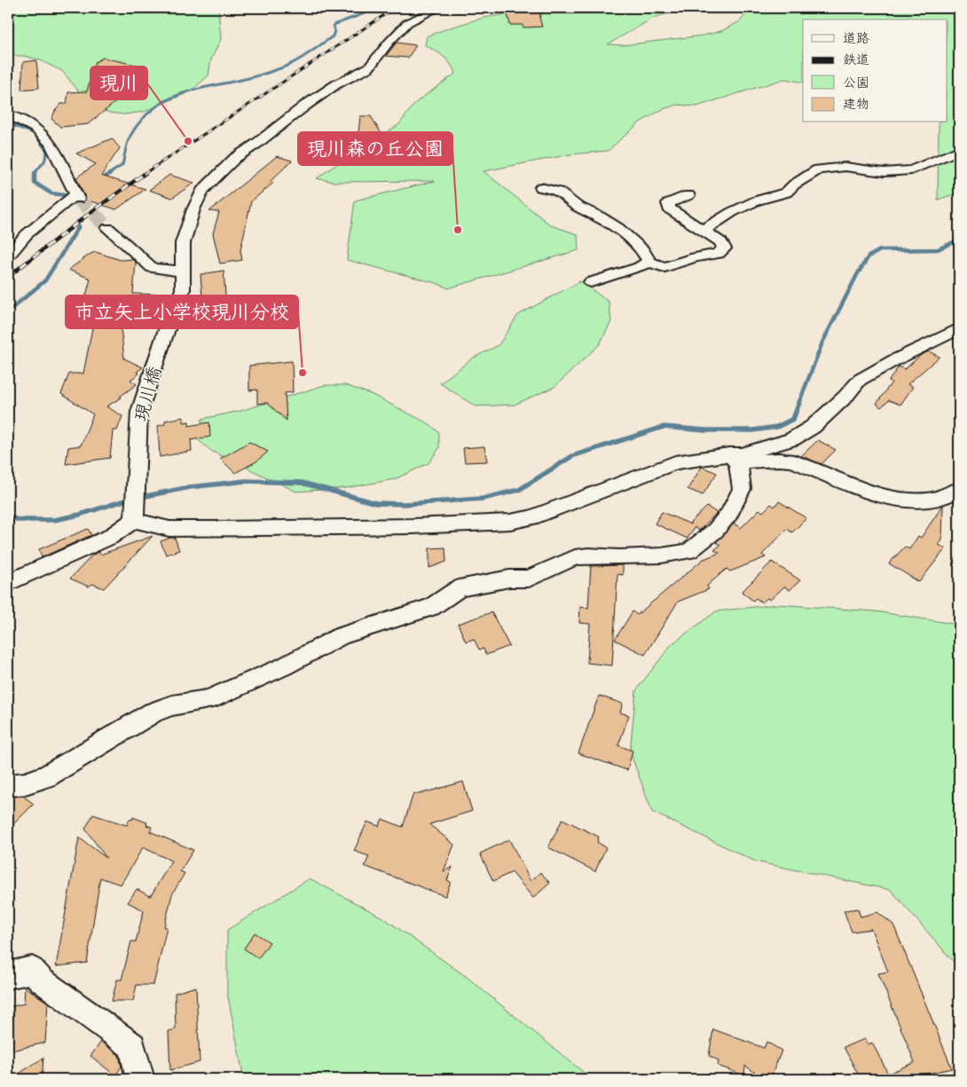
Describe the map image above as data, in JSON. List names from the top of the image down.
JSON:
{
  "streets": {
    "street": ["現川橋"]
  },
  "places": ["現川", "現川森の丘公園", "市立矢上小学校現川分校"],
  "legend": [
    "道路",
    "鉄道",
    "公園",
    "建物"
  ]
}
